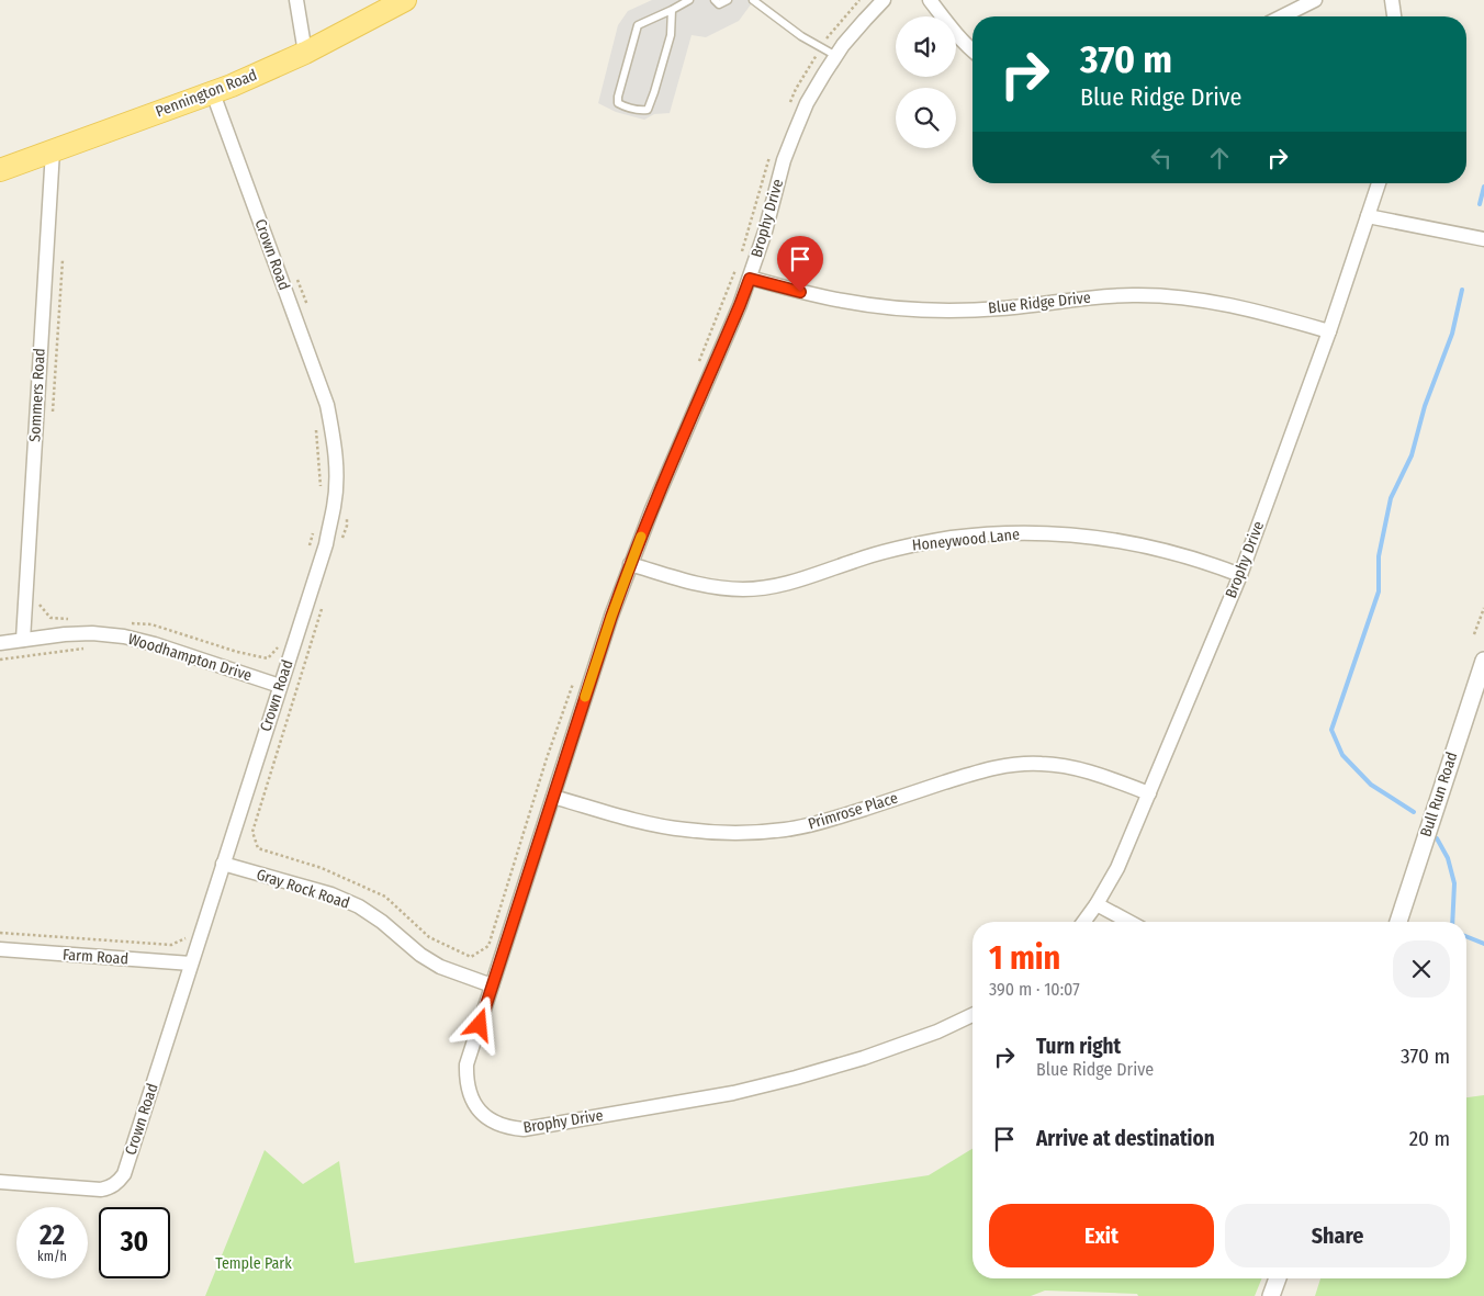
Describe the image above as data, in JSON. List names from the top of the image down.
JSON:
{
  "streets": {
    "main road": ["Pennington Road"],
    "street": [
      "Brophy Drive",
      "Crown Road",
      "Blue Ridge Drive",
      "Sommers Road",
      "Honeywood Lane",
      "Woodhampton Drive",
      "Bull Run Road",
      "Primrose Place",
      "Gray Rock Road",
      "Farm Road"
    ]
  },
  "crossings": [
    ["Pennington Road", "Crown Road"],
    ["Pennington Road", "Sommers Road"],
    ["Brophy Drive", "Blue Ridge Drive"],
    ["Brophy Drive", "Honeywood Lane"],
    ["Brophy Drive", "Primrose Place"],
    ["Brophy Drive", "Gray Rock Road"],
    ["Crown Road", "Woodhampton Drive"],
    ["Crown Road", "Gray Rock Road"],
    ["Crown Road", "Farm Road"],
    ["Sommers Road", "Woodhampton Drive"]
  ],
  "parks": ["Temple Park"],
  "page": {
    "turn": ["370 m", "Blue Ridge Drive"],
    "heading": ["1 min", "390 m · 10:07"],
    "list": [
      {
        "name": "Turn right",
        "note": "Blue Ridge Drive",
        "value": "370 m"
      },
      {
        "name": "Arrive at destination",
        "value": "20 m"
      }
    ],
    "buttons": ["Exit", "Share"],
    "speed": "22 km/h",
    "limit": "30"
  }
}
